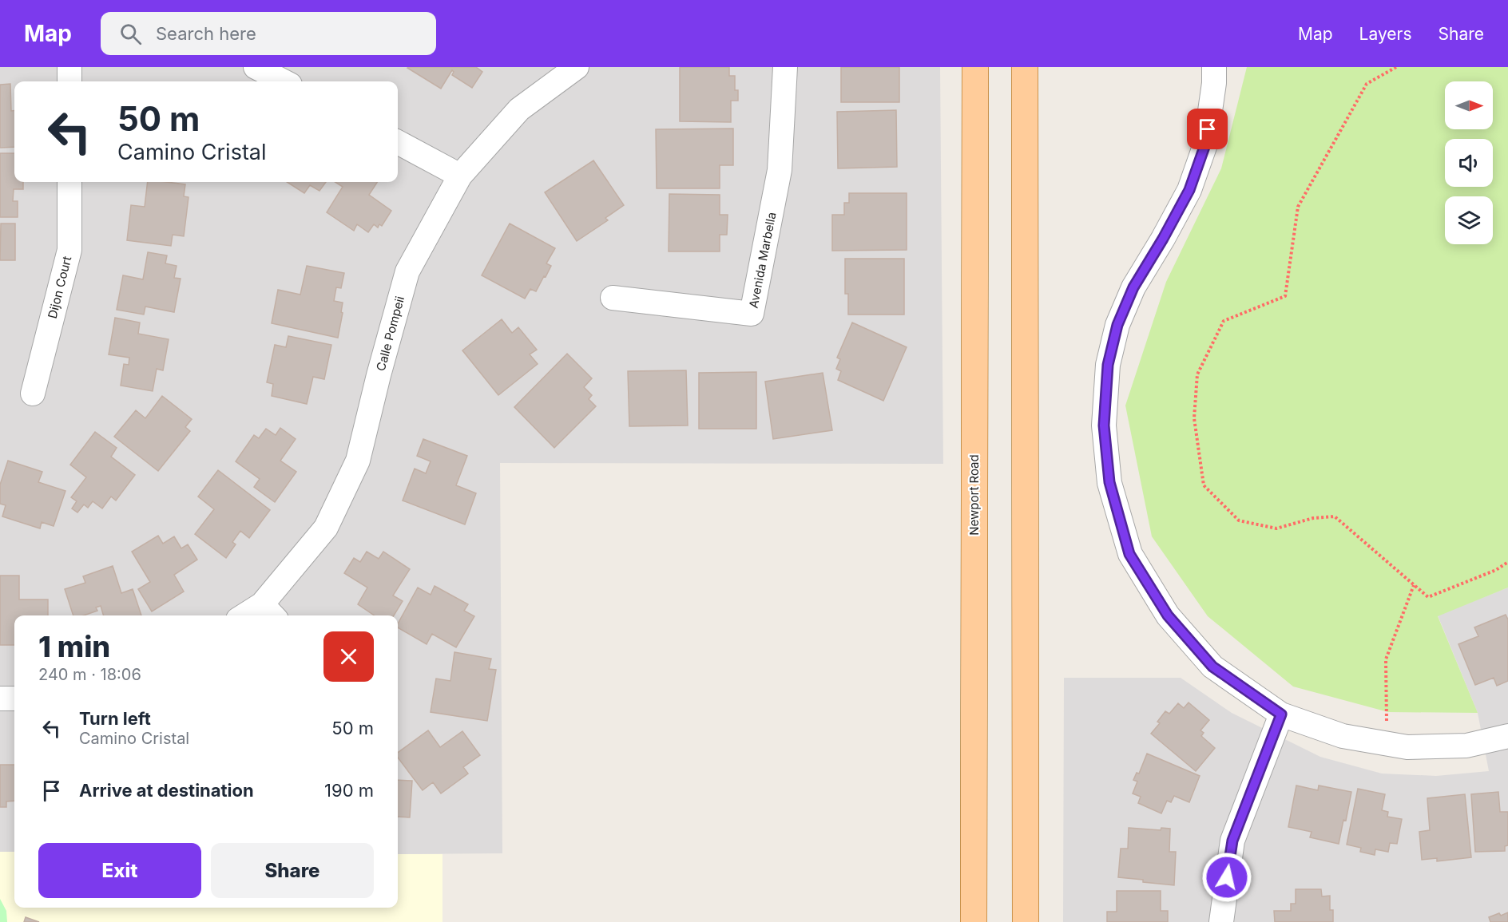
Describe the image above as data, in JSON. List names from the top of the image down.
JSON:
{
  "streets": {
    "main road": ["Newport Road"],
    "street": ["Avenida Marbella", "Dijon Court", "Calle Pompeii"]
  },
  "north": "right",
  "page": {
    "header": "Map",
    "search": "Search here",
    "nav": ["Map", "Layers", "Share"],
    "turn": ["50 m", "Camino Cristal"],
    "heading": ["1 min", "240 m · 18:06"],
    "list": [
      {
        "name": "Turn left",
        "note": "Camino Cristal",
        "value": "50 m"
      },
      {
        "name": "Arrive at destination",
        "value": "190 m"
      }
    ],
    "buttons": ["Exit", "Share"]
  }
}
